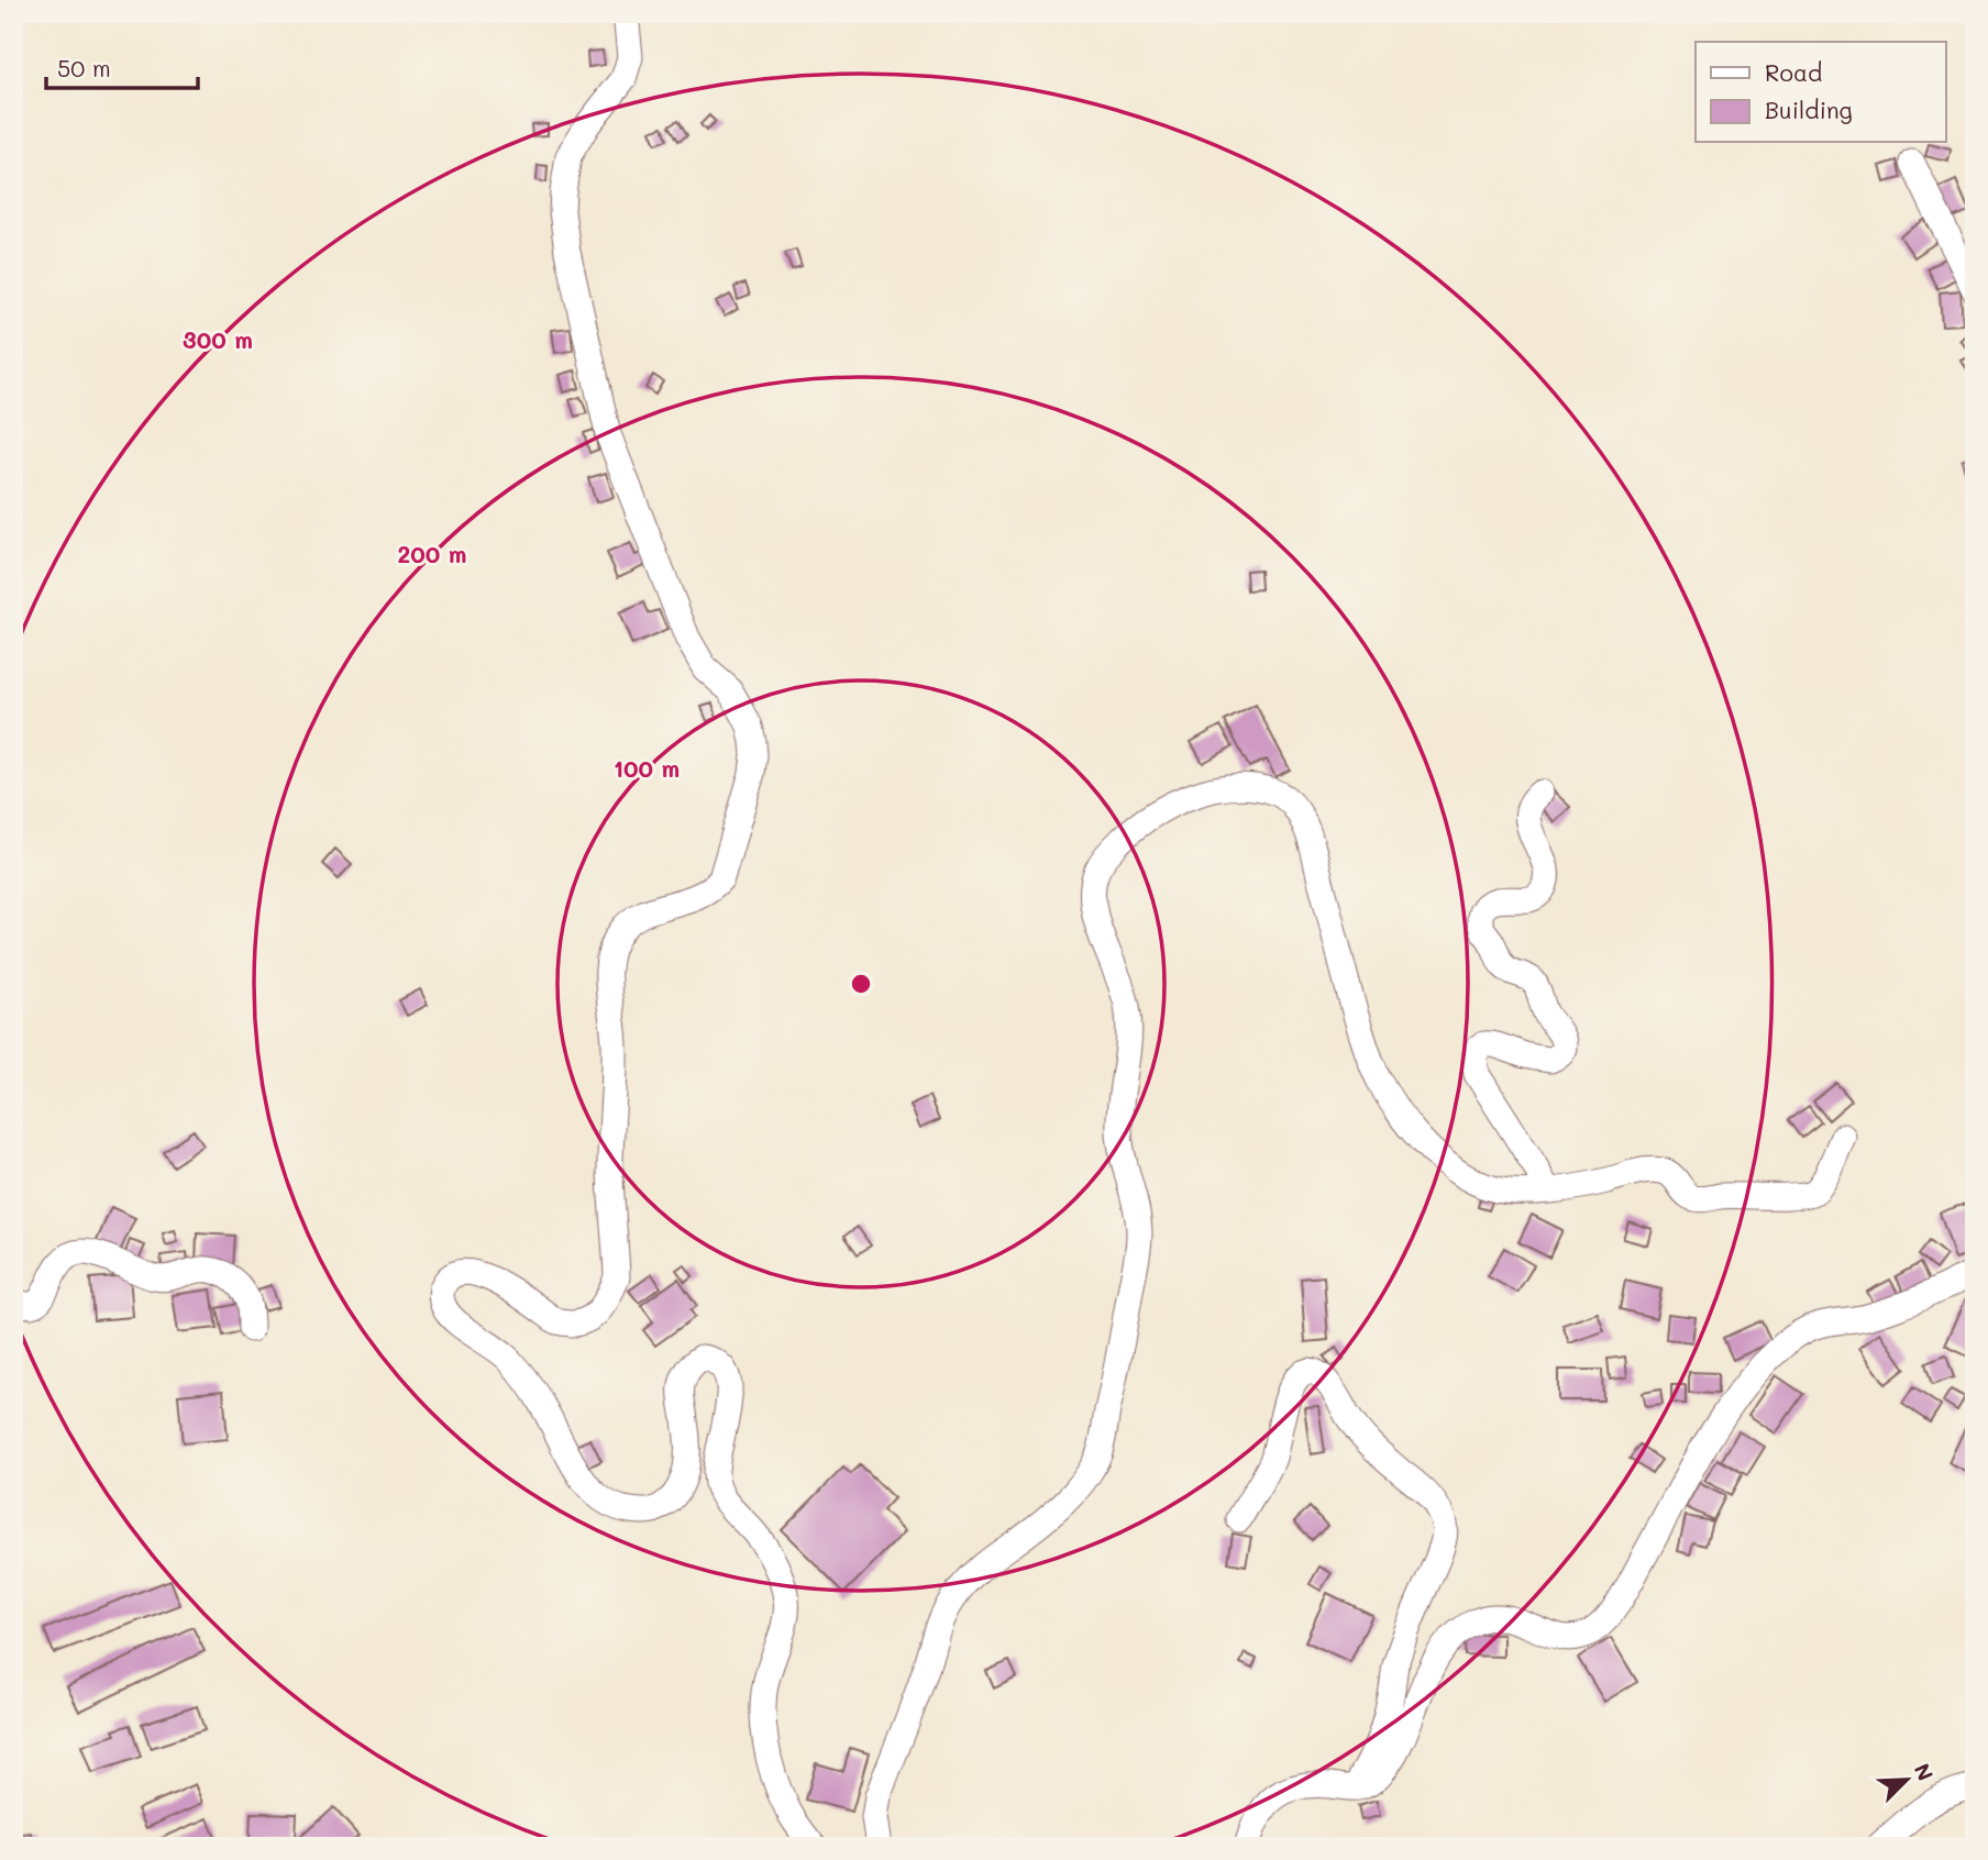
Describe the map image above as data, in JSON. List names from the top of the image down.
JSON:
{
  "legend": ["Road", "Building"],
  "scale_bar": "50 m",
  "north": "top right",
  "rings": ["300 m", "200 m", "100 m"]
}
